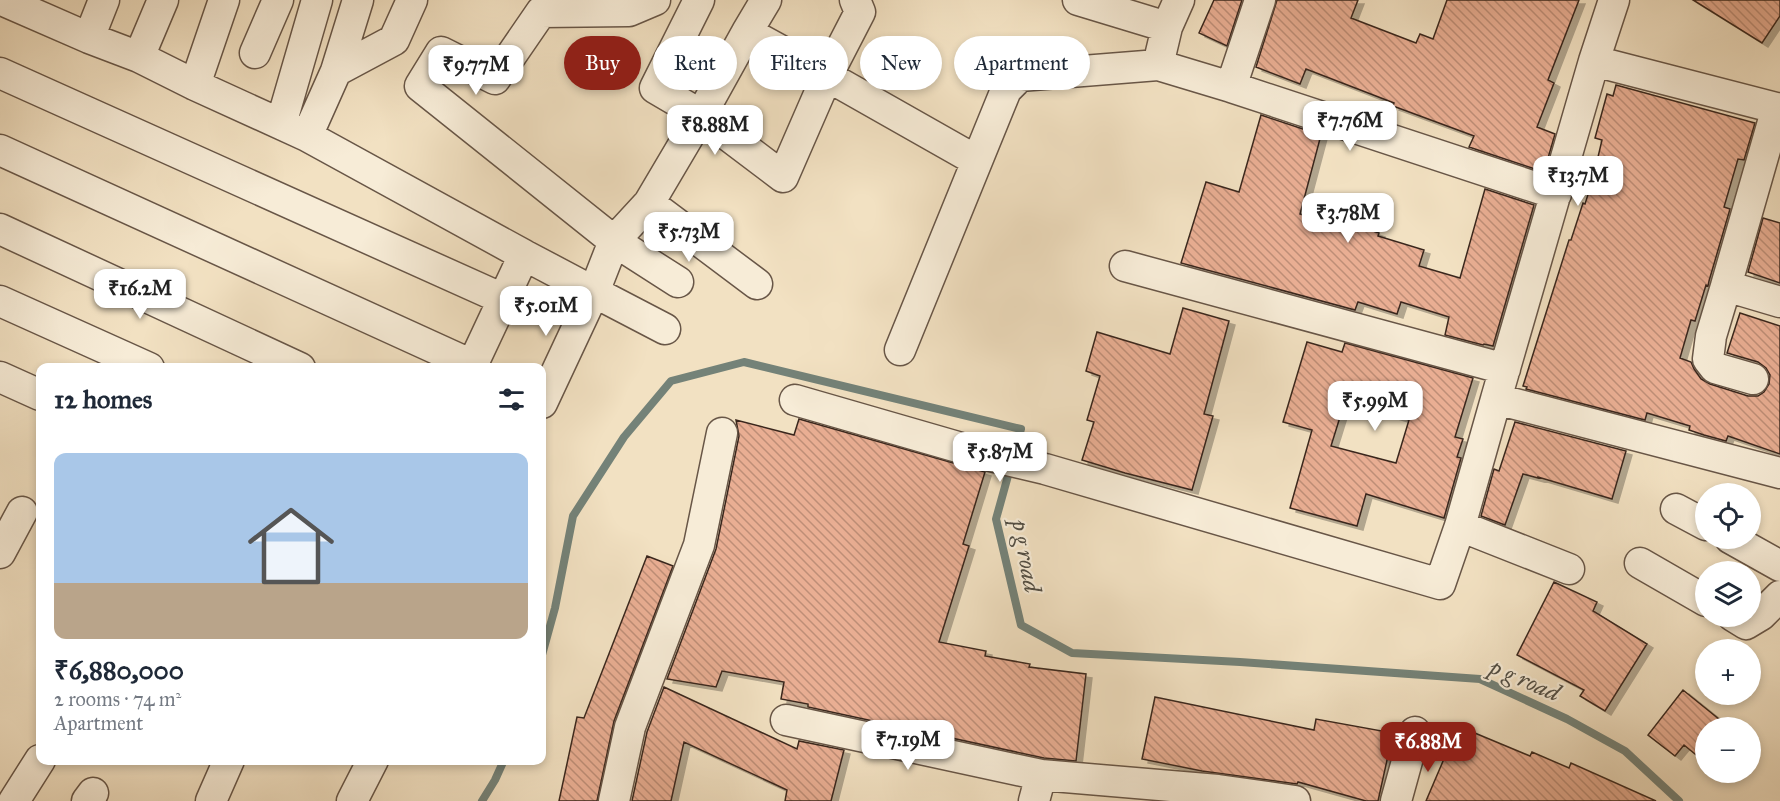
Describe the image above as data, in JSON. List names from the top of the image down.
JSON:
{
  "water": ["p g road"],
  "page": {
    "chip": [
      "Buy",
      "Rent",
      "Filters",
      "New",
      "Apartment"
    ],
    "price": [
      "₹9.77M",
      "₹7.76M",
      "₹8.88M",
      "₹13.7M",
      "₹3.78M",
      "₹5.73M",
      "₹16.2M",
      "₹5.01M",
      "₹5.99M",
      "₹5.87M",
      "₹7.19M",
      "₹6.88M"
    ],
    "heading": "12 homes",
    "list": [
      {
        "name": "₹6,880,000",
        "note": "2 rooms · 74 m² · Apartment"
      }
    ],
    "map_buttons": ["+", "−"]
  }
}
